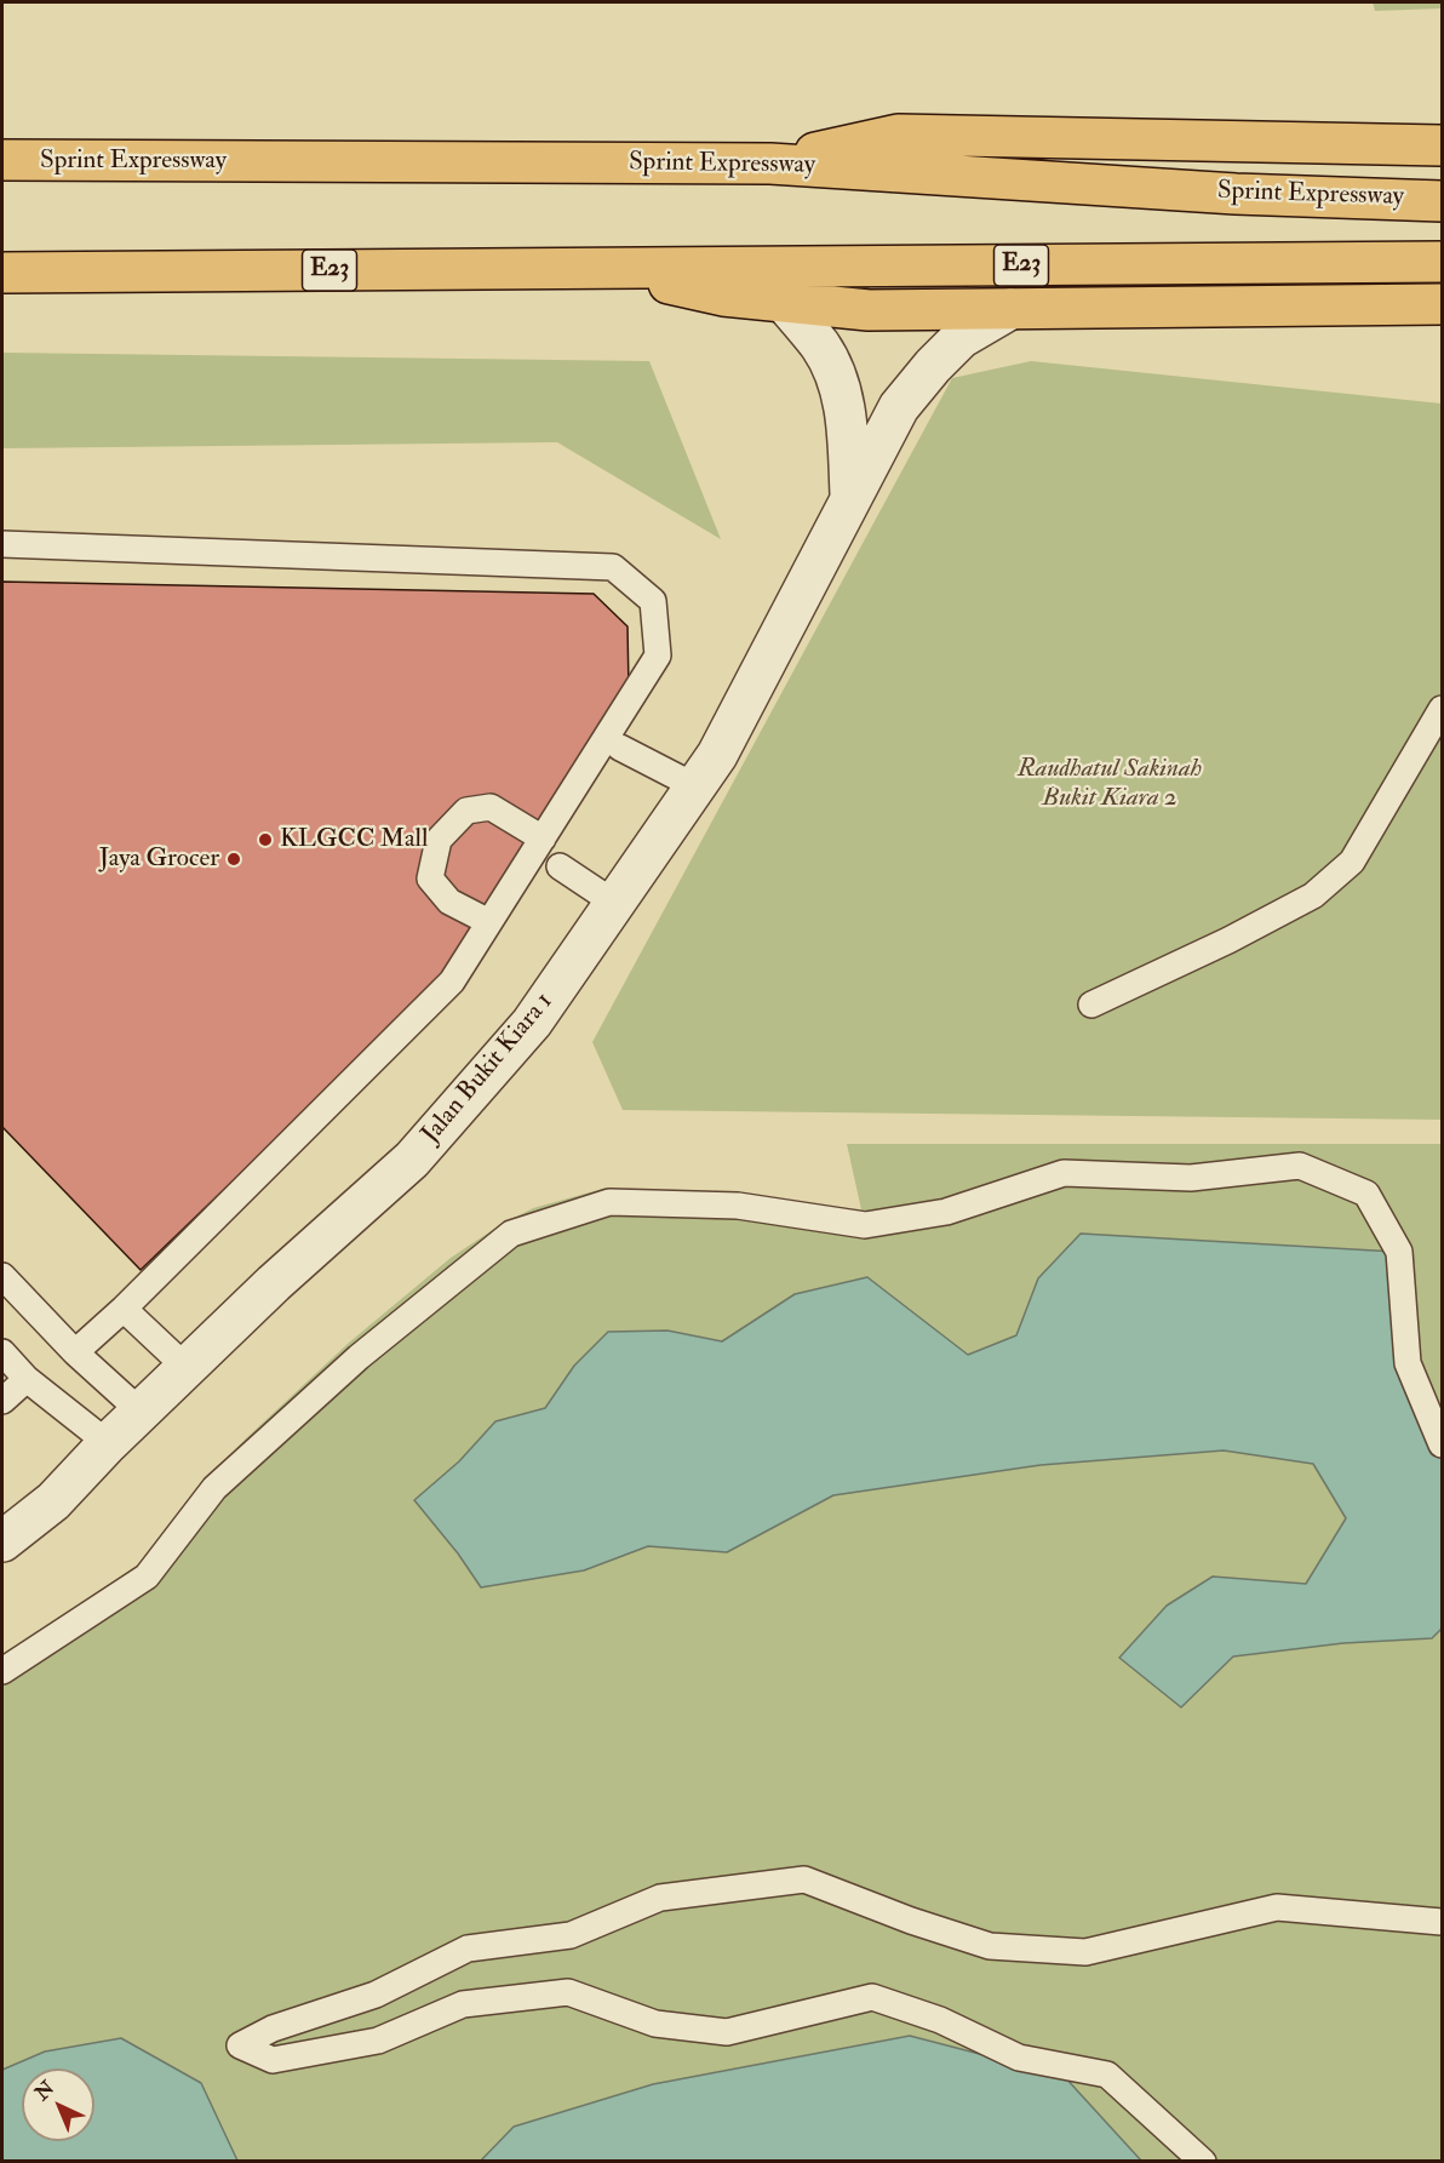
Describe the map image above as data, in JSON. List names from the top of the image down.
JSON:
{
  "streets": {
    "highway": ["Sprint Expressway", "E23"],
    "street": ["Jalan Bukit Kiara 1"]
  },
  "parks": ["Raudhatul Sakinah Bukit Kiara 2"],
  "places": ["KLGCC Mall", "Jaya Grocer"],
  "north": "top left"
}
